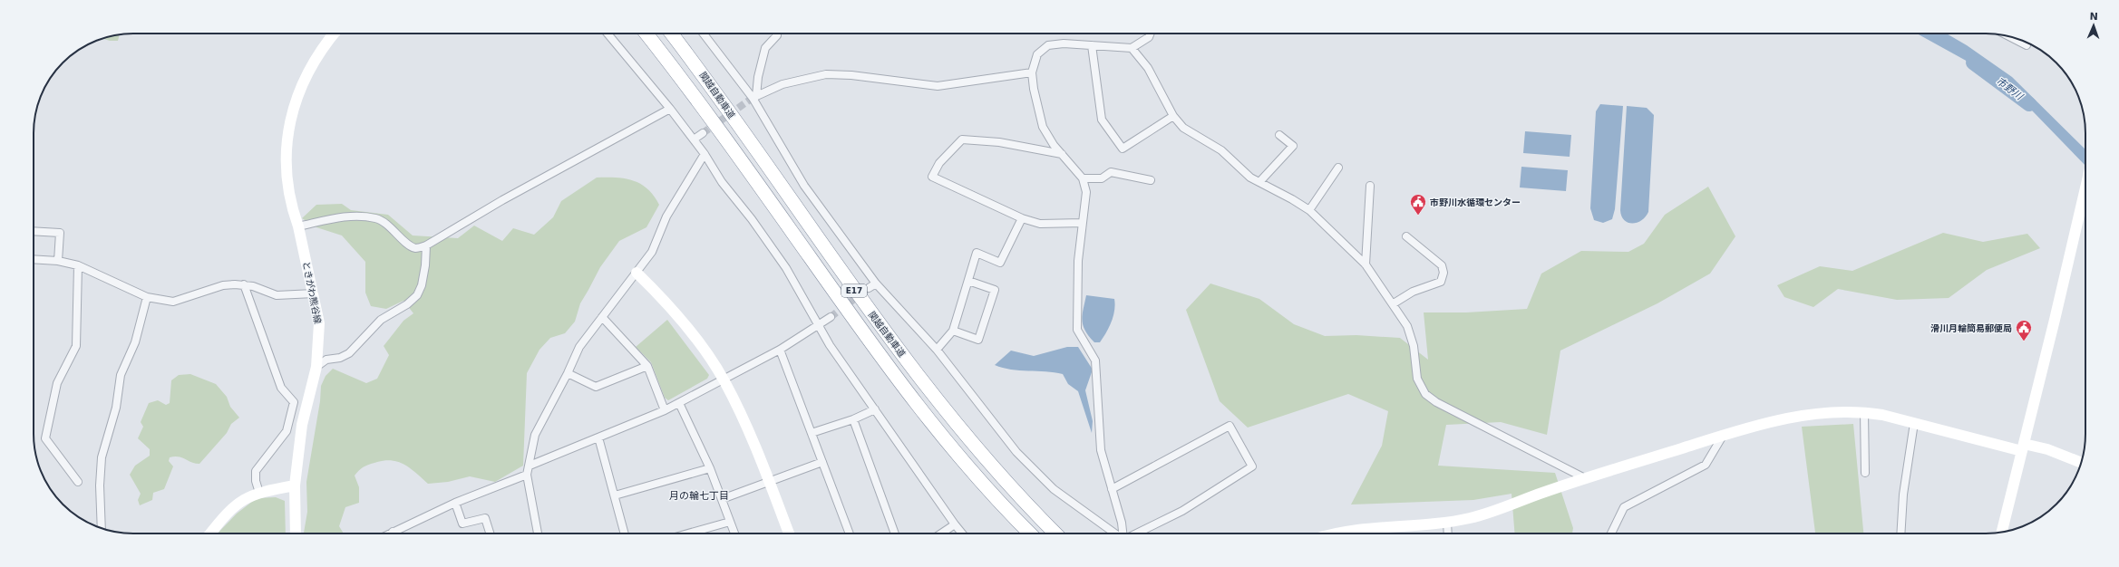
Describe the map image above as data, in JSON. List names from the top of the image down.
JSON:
{
  "streets": {
    "highway": ["関越自動車道", "E17"],
    "street": ["ときがわ熊谷線"]
  },
  "districts": ["月の輪七丁目"],
  "water": ["市野川"],
  "places": {
    "public building": ["市野川水循環センター", "滑川月輪簡易郵便局"]
  },
  "north": "top"
}
